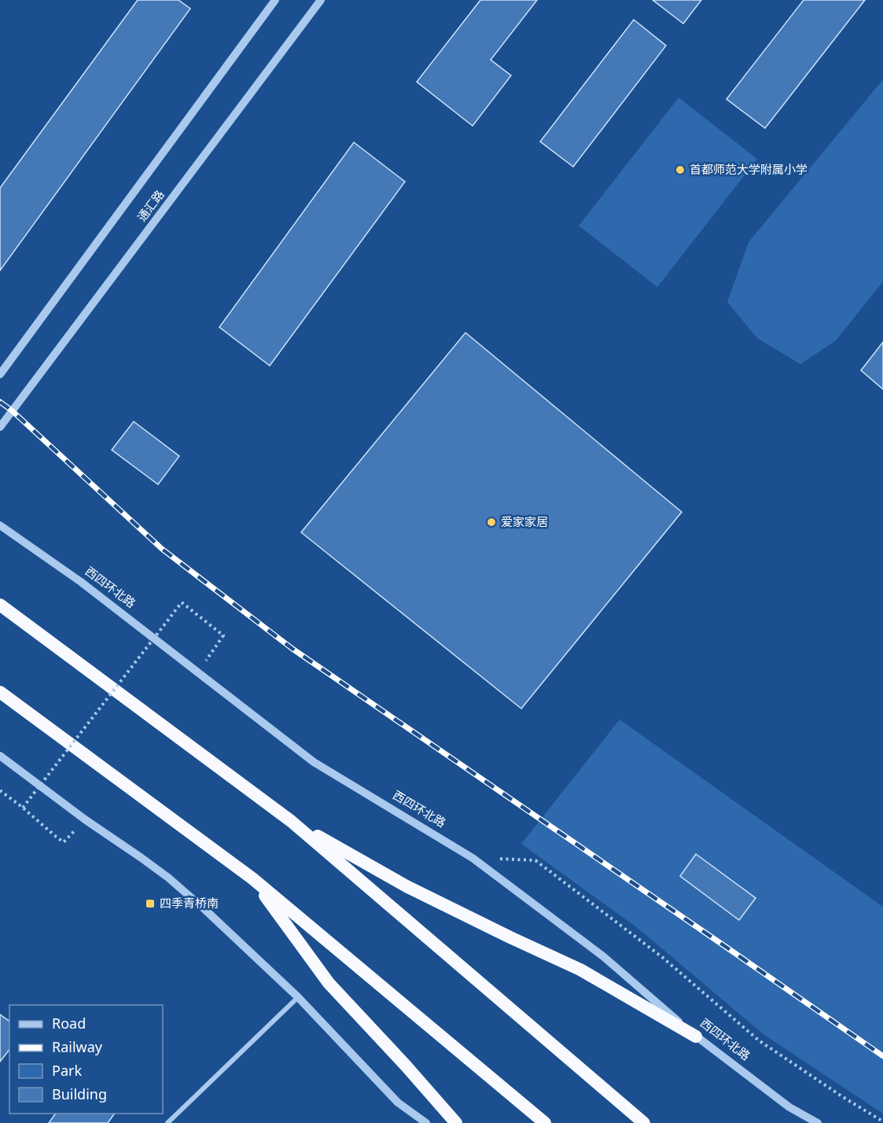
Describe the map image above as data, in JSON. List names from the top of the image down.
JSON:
{
  "streets": {
    "street": ["通汇路", "西四环北路"]
  },
  "places": {
    "other": ["首都师范大学附属小学", "爱家家居"],
    "transit": ["四季青桥南"]
  },
  "legend": [
    "Road",
    "Railway",
    "Park",
    "Building"
  ]
}
